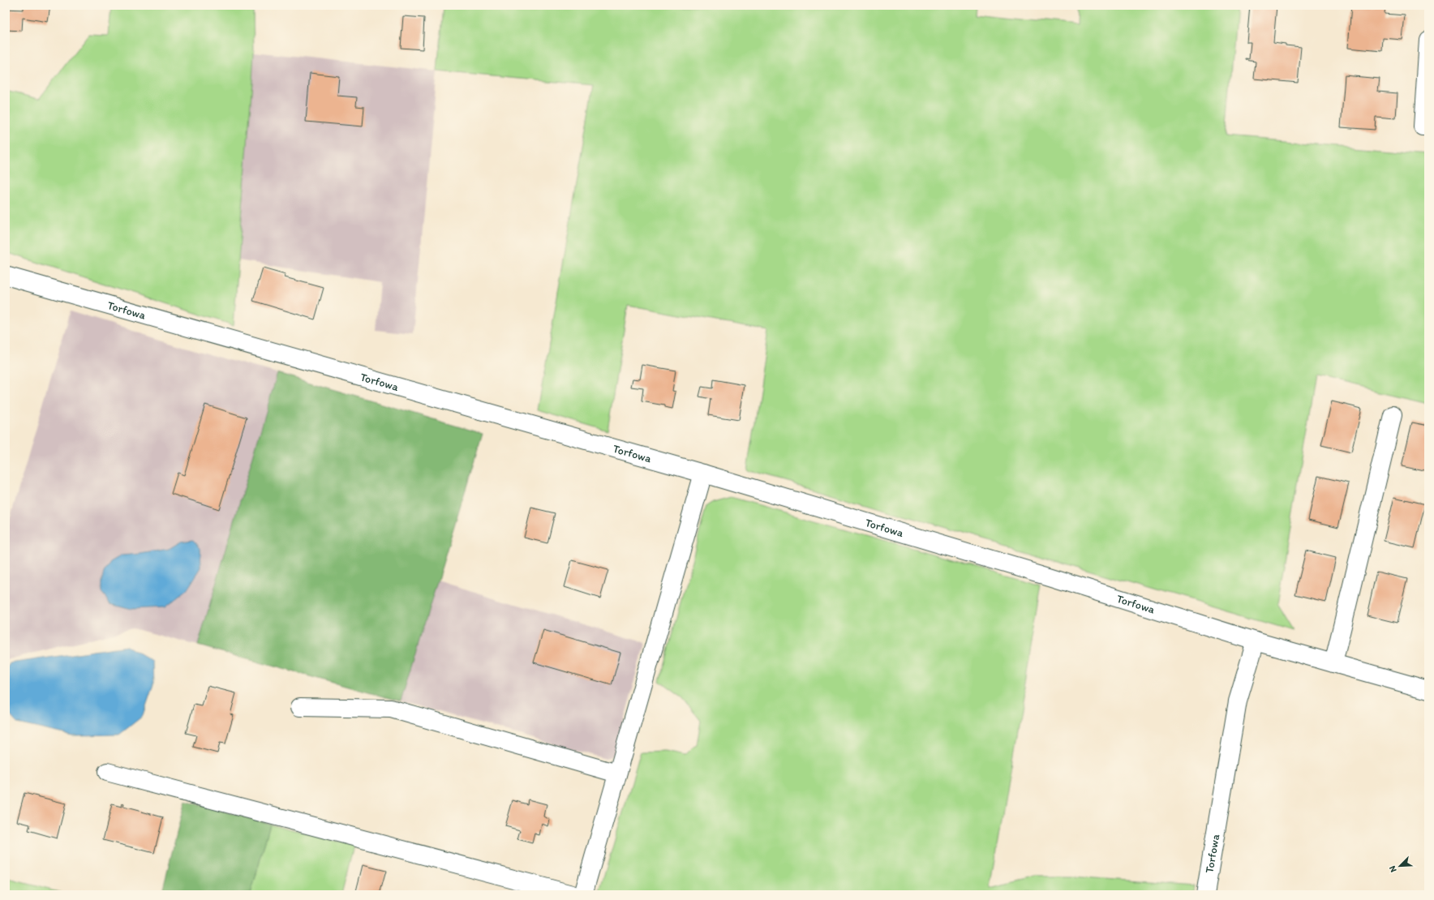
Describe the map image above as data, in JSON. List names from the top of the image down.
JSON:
{
  "streets": {
    "street": ["Torfowa"]
  },
  "north": "bottom left"
}
